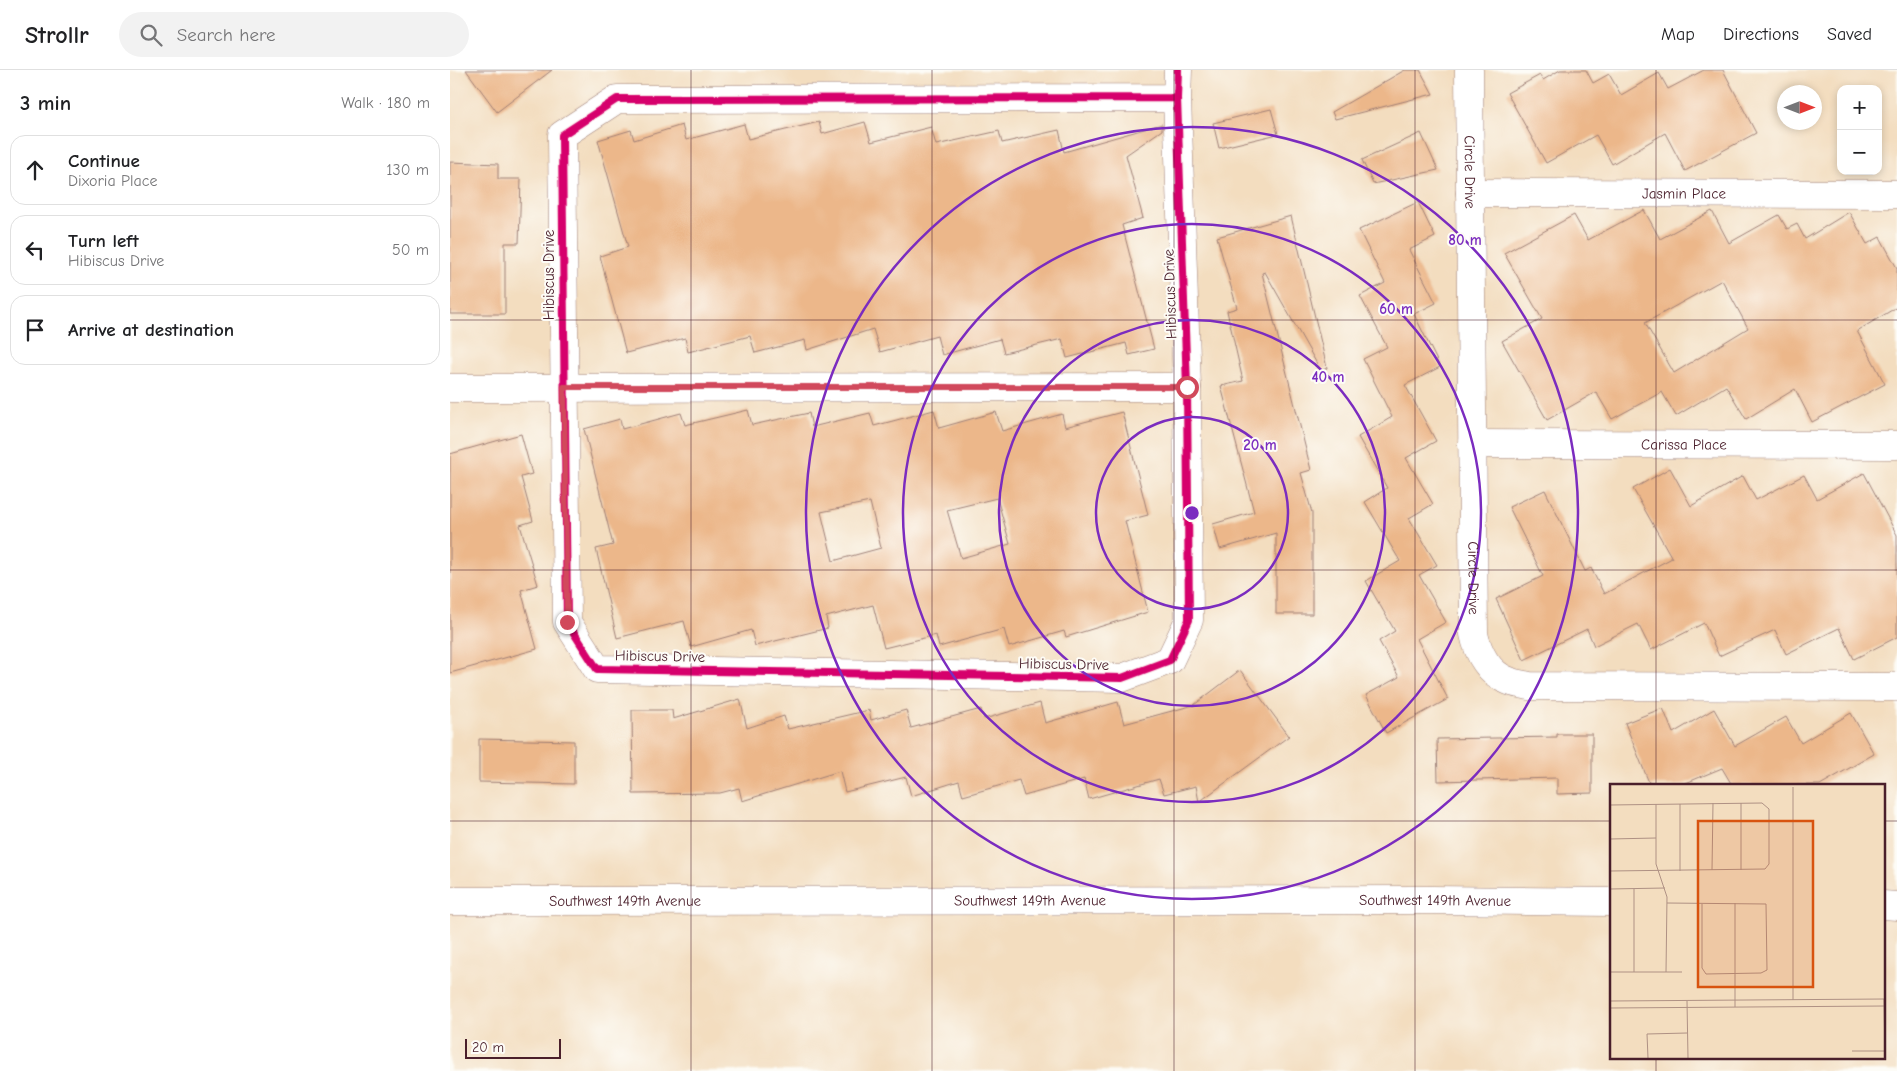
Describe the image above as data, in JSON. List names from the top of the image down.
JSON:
{
  "streets": {
    "street": [
      "Circle Drive",
      "Jasmin Place",
      "Hibiscus Drive",
      "Carissa Place",
      "Southwest 149th Avenue"
    ]
  },
  "crossings": [
    ["Circle Drive", "Jasmin Place"],
    ["Circle Drive", "Carissa Place"]
  ],
  "scale_bar": "20 m",
  "north": "right",
  "page": {
    "header": "Strollr",
    "search": "Search here",
    "nav": ["Map", "Directions", "Saved"],
    "heading": ["3 min", "Walk · 180 m"],
    "map_buttons": ["+", "−"],
    "list": [
      ["Continue", "Dixoria Place", "130 m"],
      ["Turn left", "Hibiscus Drive", "50 m"],
      "Arrive at destination"
    ],
    "scale": "20 m"
  },
  "rings": [
    "80 m",
    "60 m",
    "40 m",
    "20 m"
  ]
}
